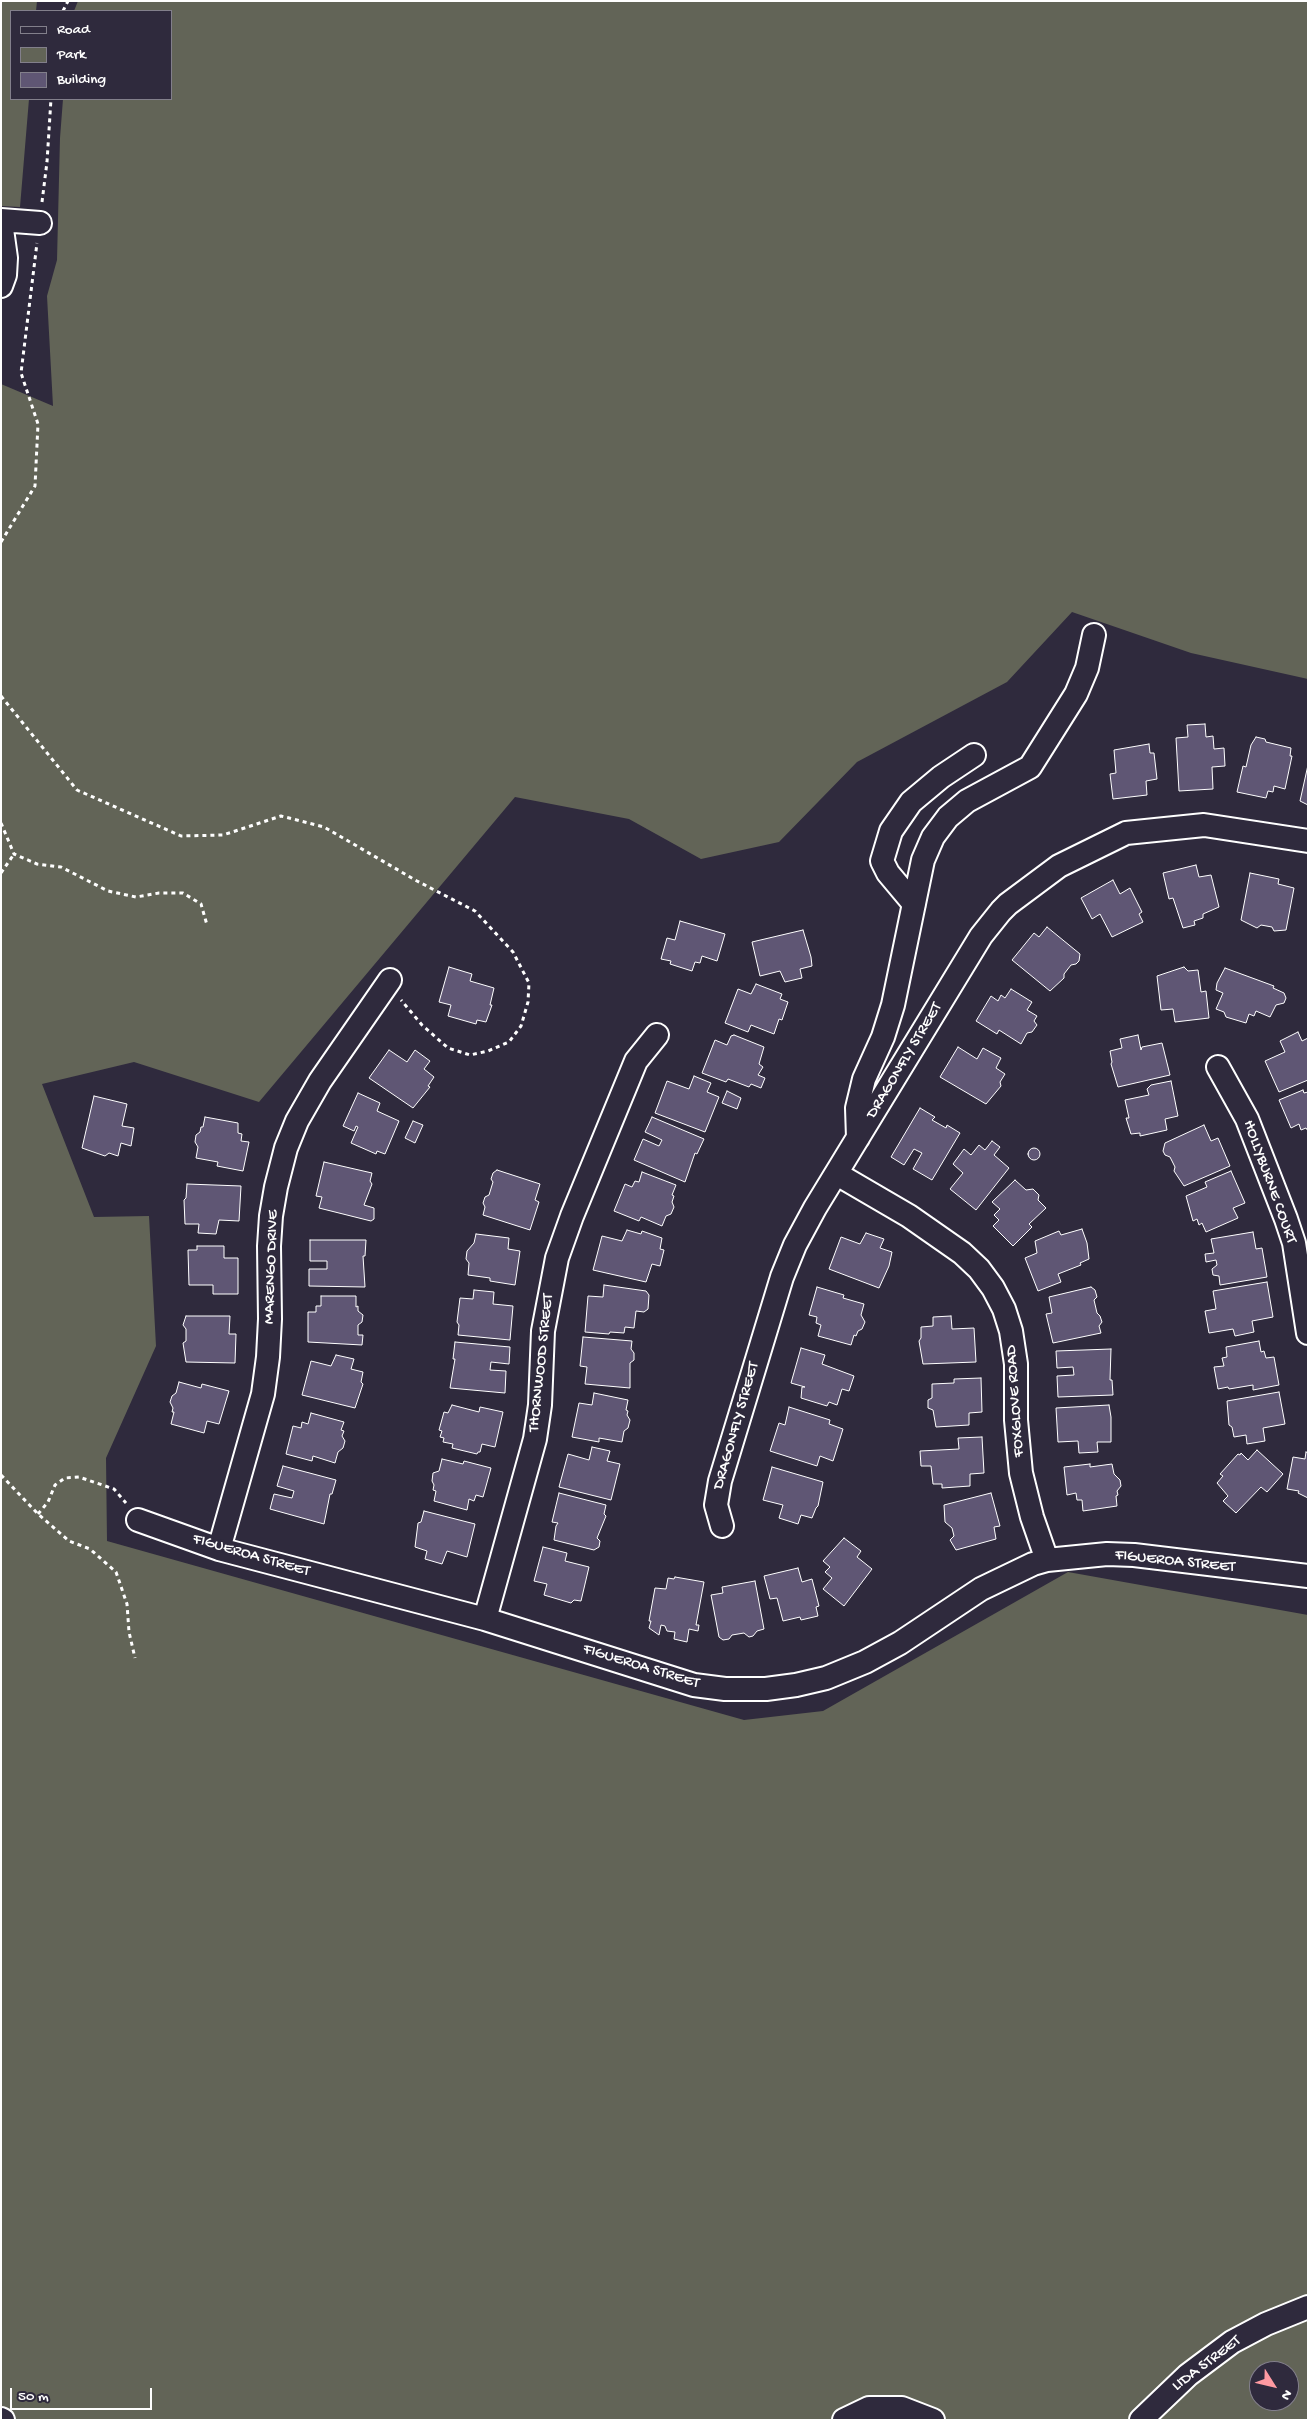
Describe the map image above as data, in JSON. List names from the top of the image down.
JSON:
{
  "streets": {
    "street": [
      "DRAGONFLY STREET",
      "HOLLYBURNE COURT",
      "MARENGO DRIVE",
      "THORNWOOD STREET",
      "FOXGLOVE ROAD",
      "FIGUEROA STREET",
      "LIDA STREET"
    ]
  },
  "crossings": [
    ["DRAGONFLY STREET", "FOXGLOVE ROAD"],
    ["MARENGO DRIVE", "FIGUEROA STREET"],
    ["THORNWOOD STREET", "FIGUEROA STREET"],
    ["FOXGLOVE ROAD", "FIGUEROA STREET"]
  ],
  "legend": ["Road", "Park", "Building"],
  "scale_bar": "50 m",
  "north": "bottom right"
}
